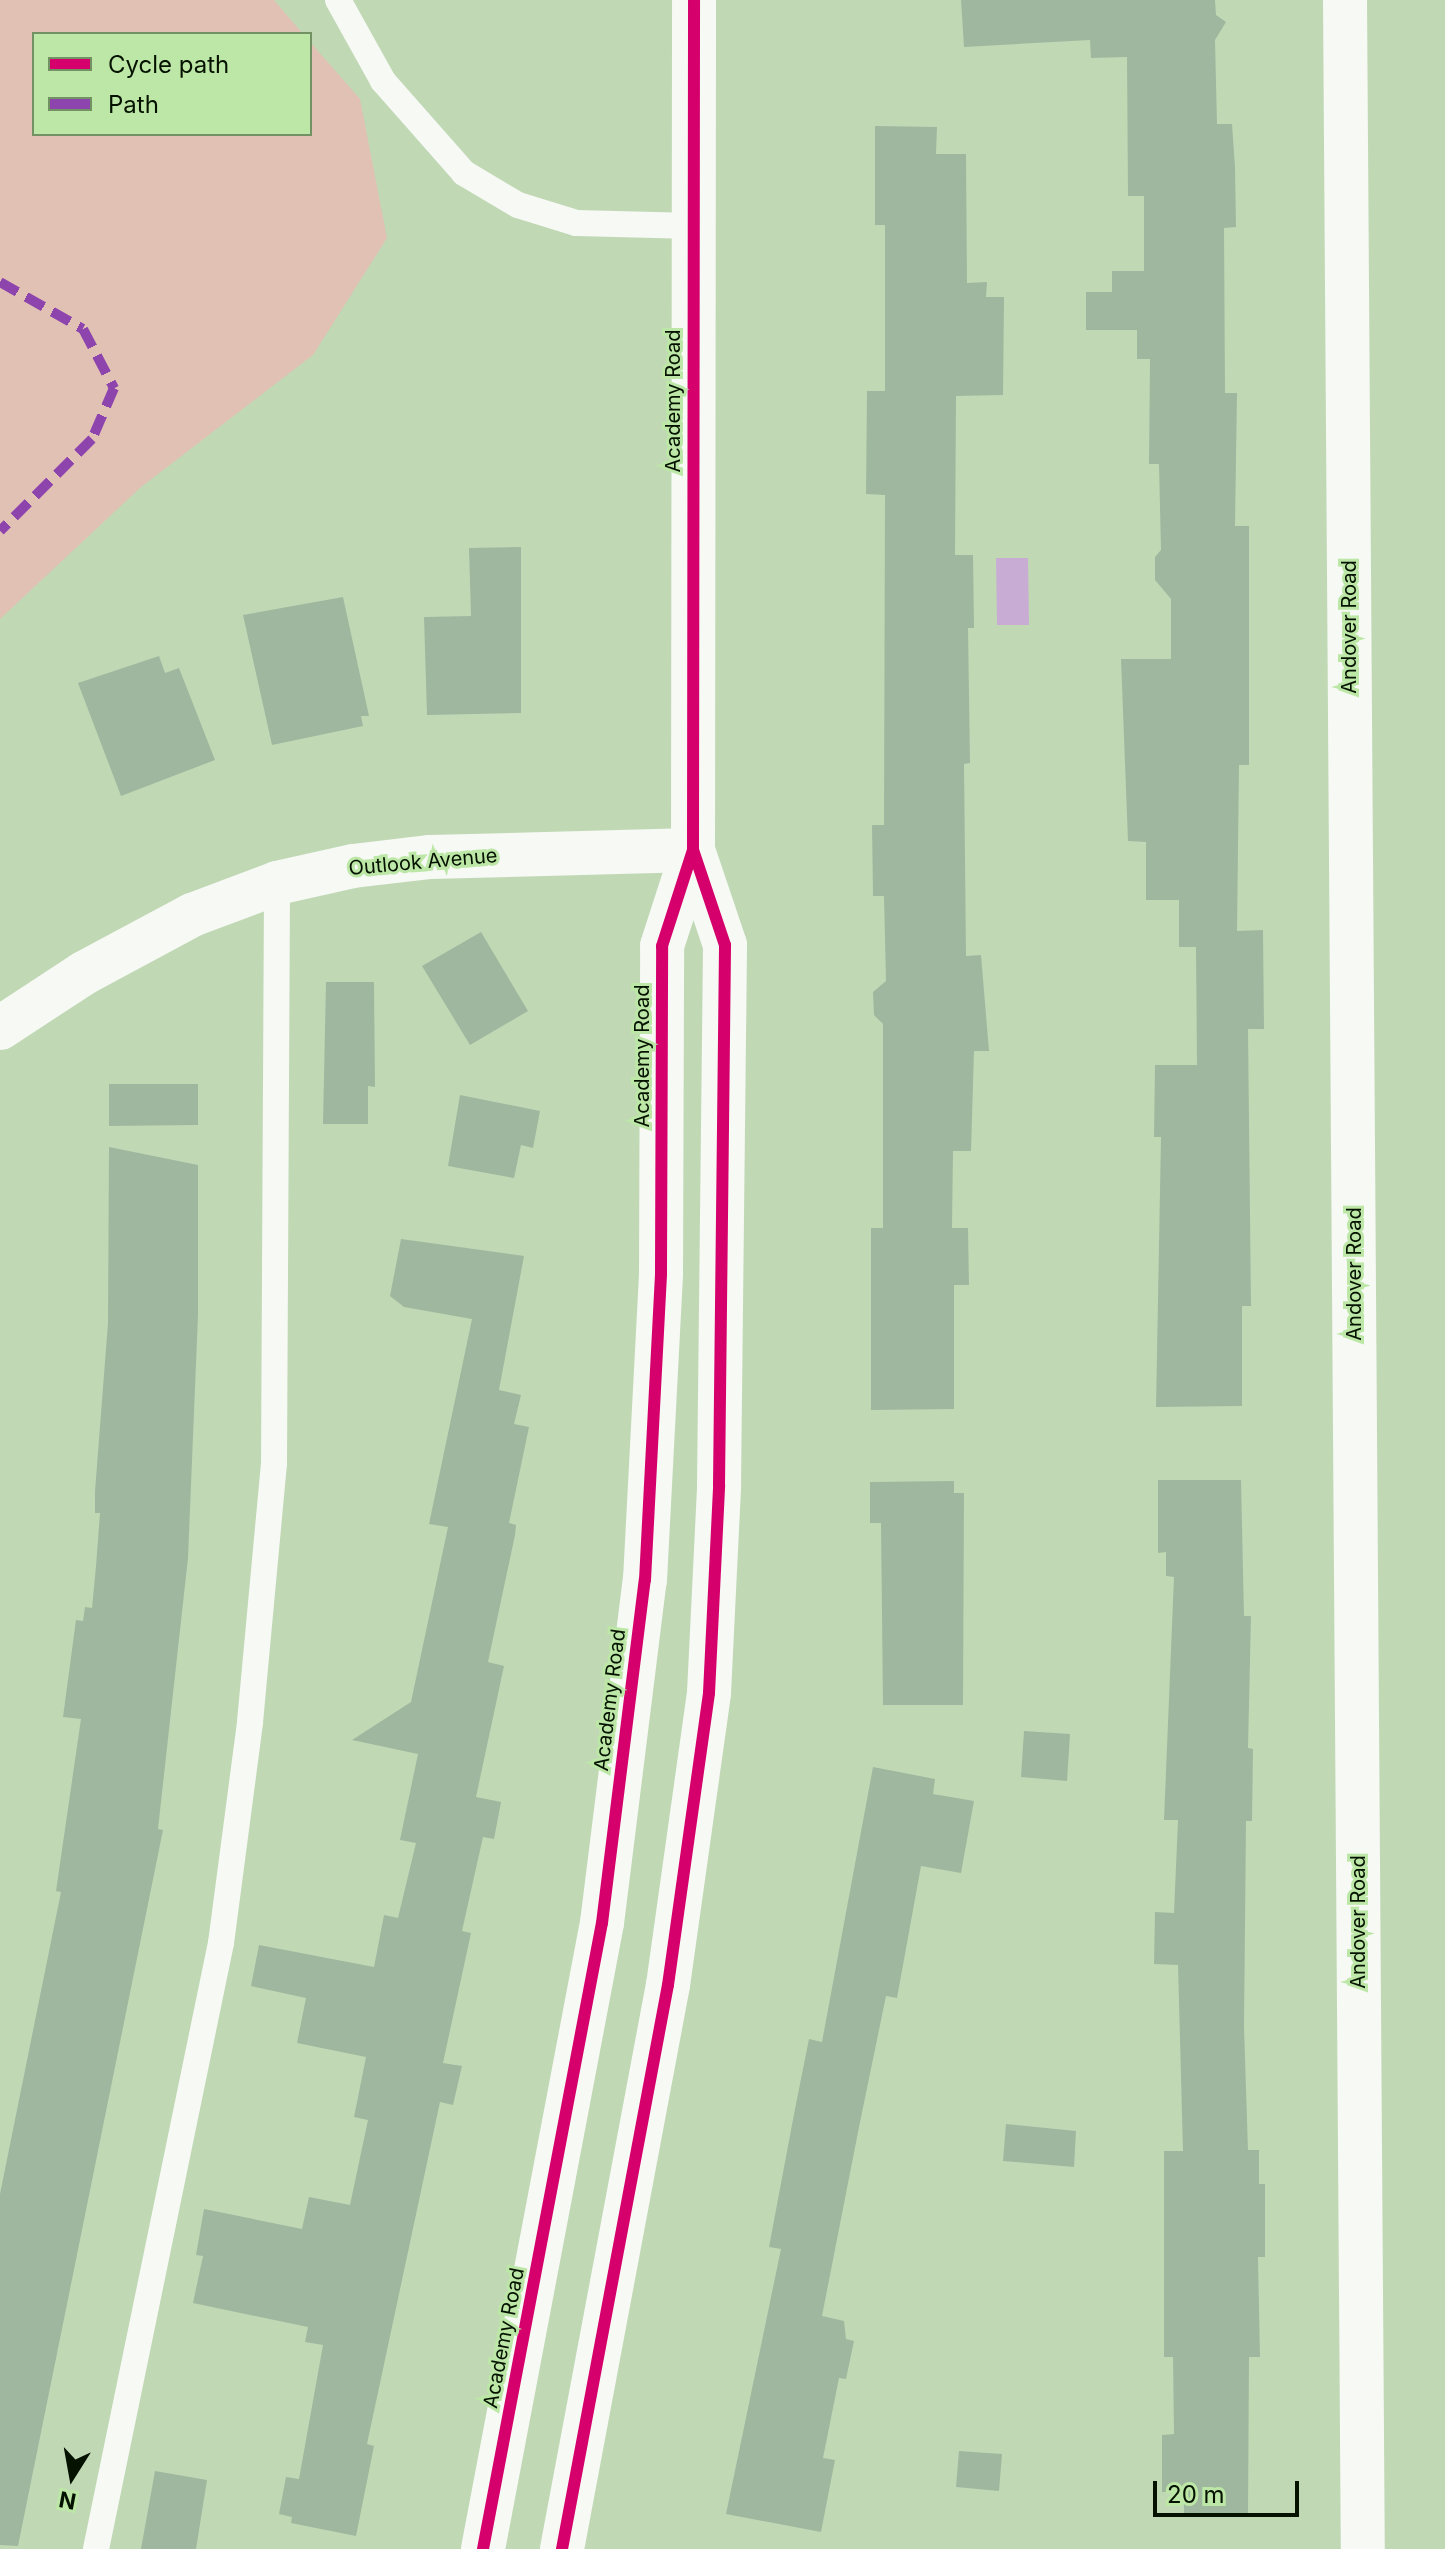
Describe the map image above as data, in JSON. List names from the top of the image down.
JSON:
{
  "streets": {
    "main road": ["Academy Road", "Andover Road", "Outlook Avenue"]
  },
  "crossings": [
    ["Academy Road", "Outlook Avenue"]
  ],
  "legend": ["Cycle path", "Path"],
  "scale_bar": "20 m",
  "north": "bottom"
}
